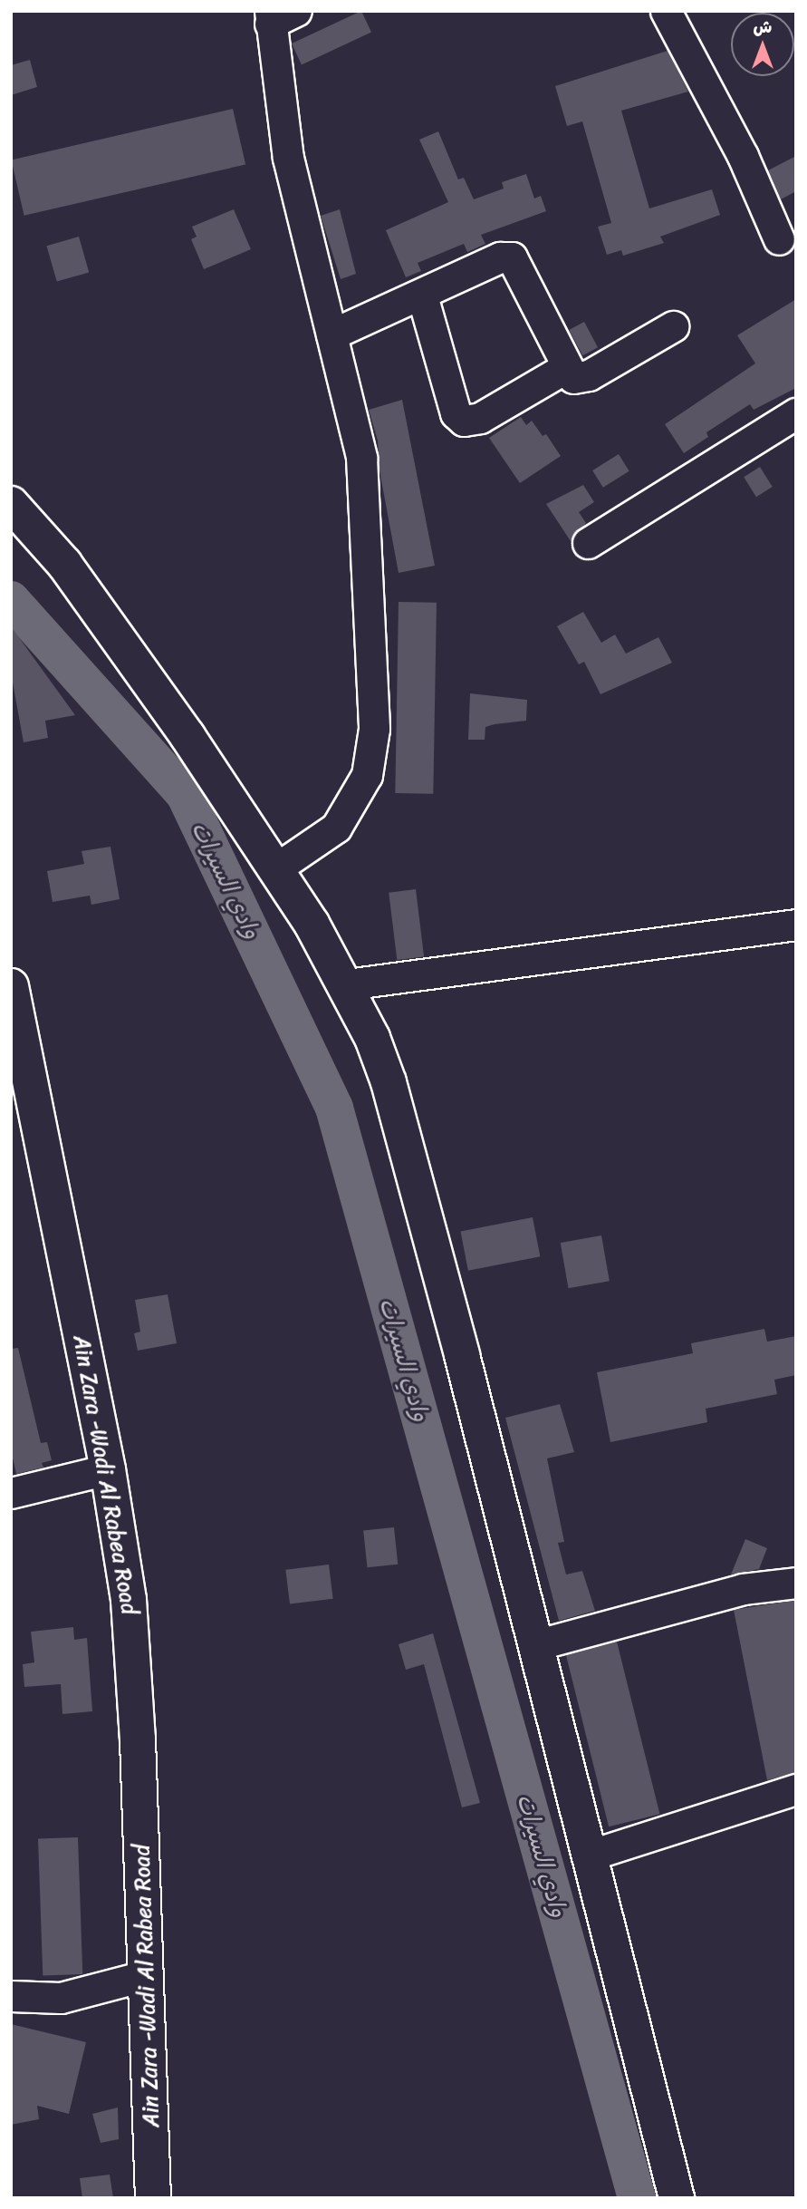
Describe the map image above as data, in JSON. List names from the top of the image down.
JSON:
{
  "streets": {
    "main road": ["Ain Zara -Wadi Al Rabea Road"]
  },
  "water": ["وادي السيرات"],
  "north": "top"
}
